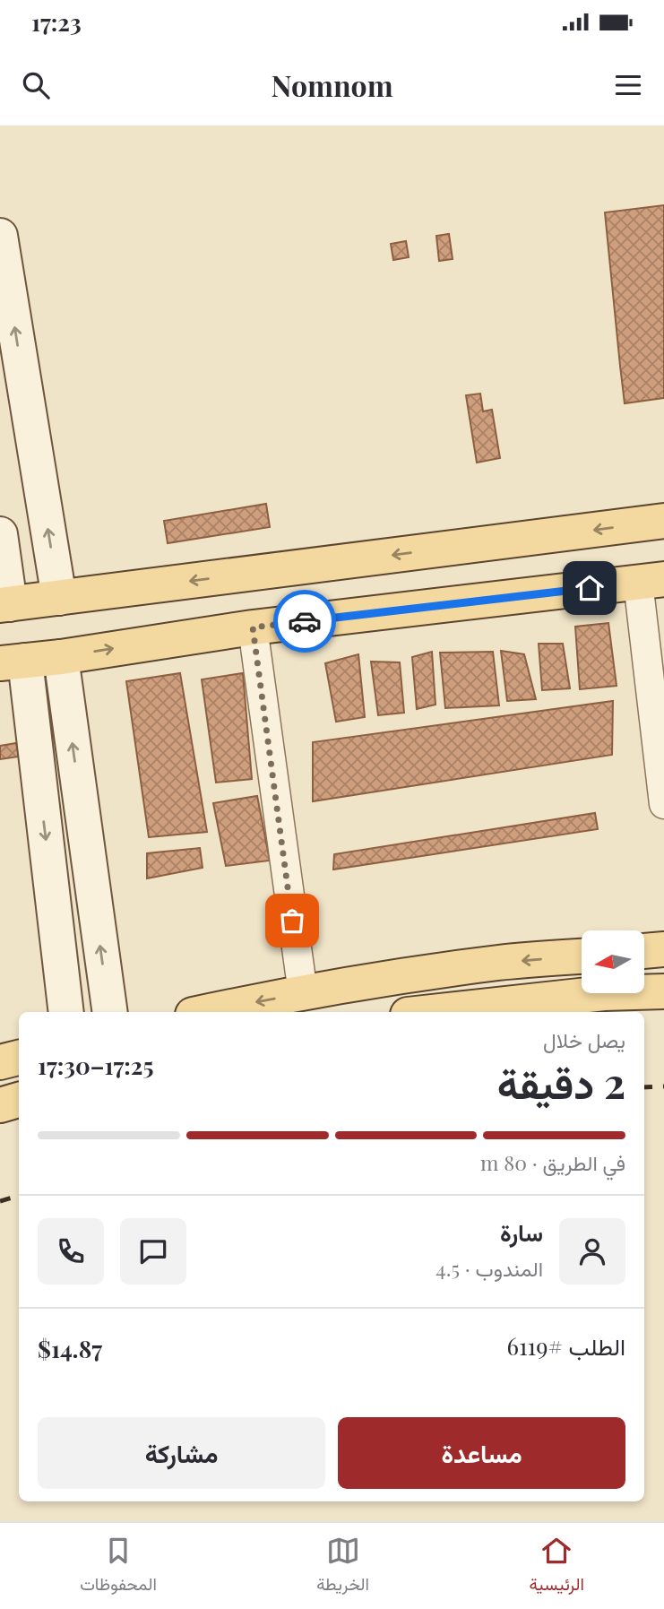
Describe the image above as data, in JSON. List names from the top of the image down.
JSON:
{
  "north": "left",
  "page": {
    "status": "17:23",
    "header": "Nomnom",
    "heading": ["2 دقيقة", "يصل خلال", "17:25–17:30"],
    "panel": [
      "سارة",
      "المندوب · 4.5",
      "الطلب #6119",
      "$14.87"
    ],
    "bar": "في الطريق · 80 m",
    "buttons": ["مساعدة", "مشاركة"],
    "tabs": ["الرئيسية", "الخريطة", "المحفوظات"]
  }
}
